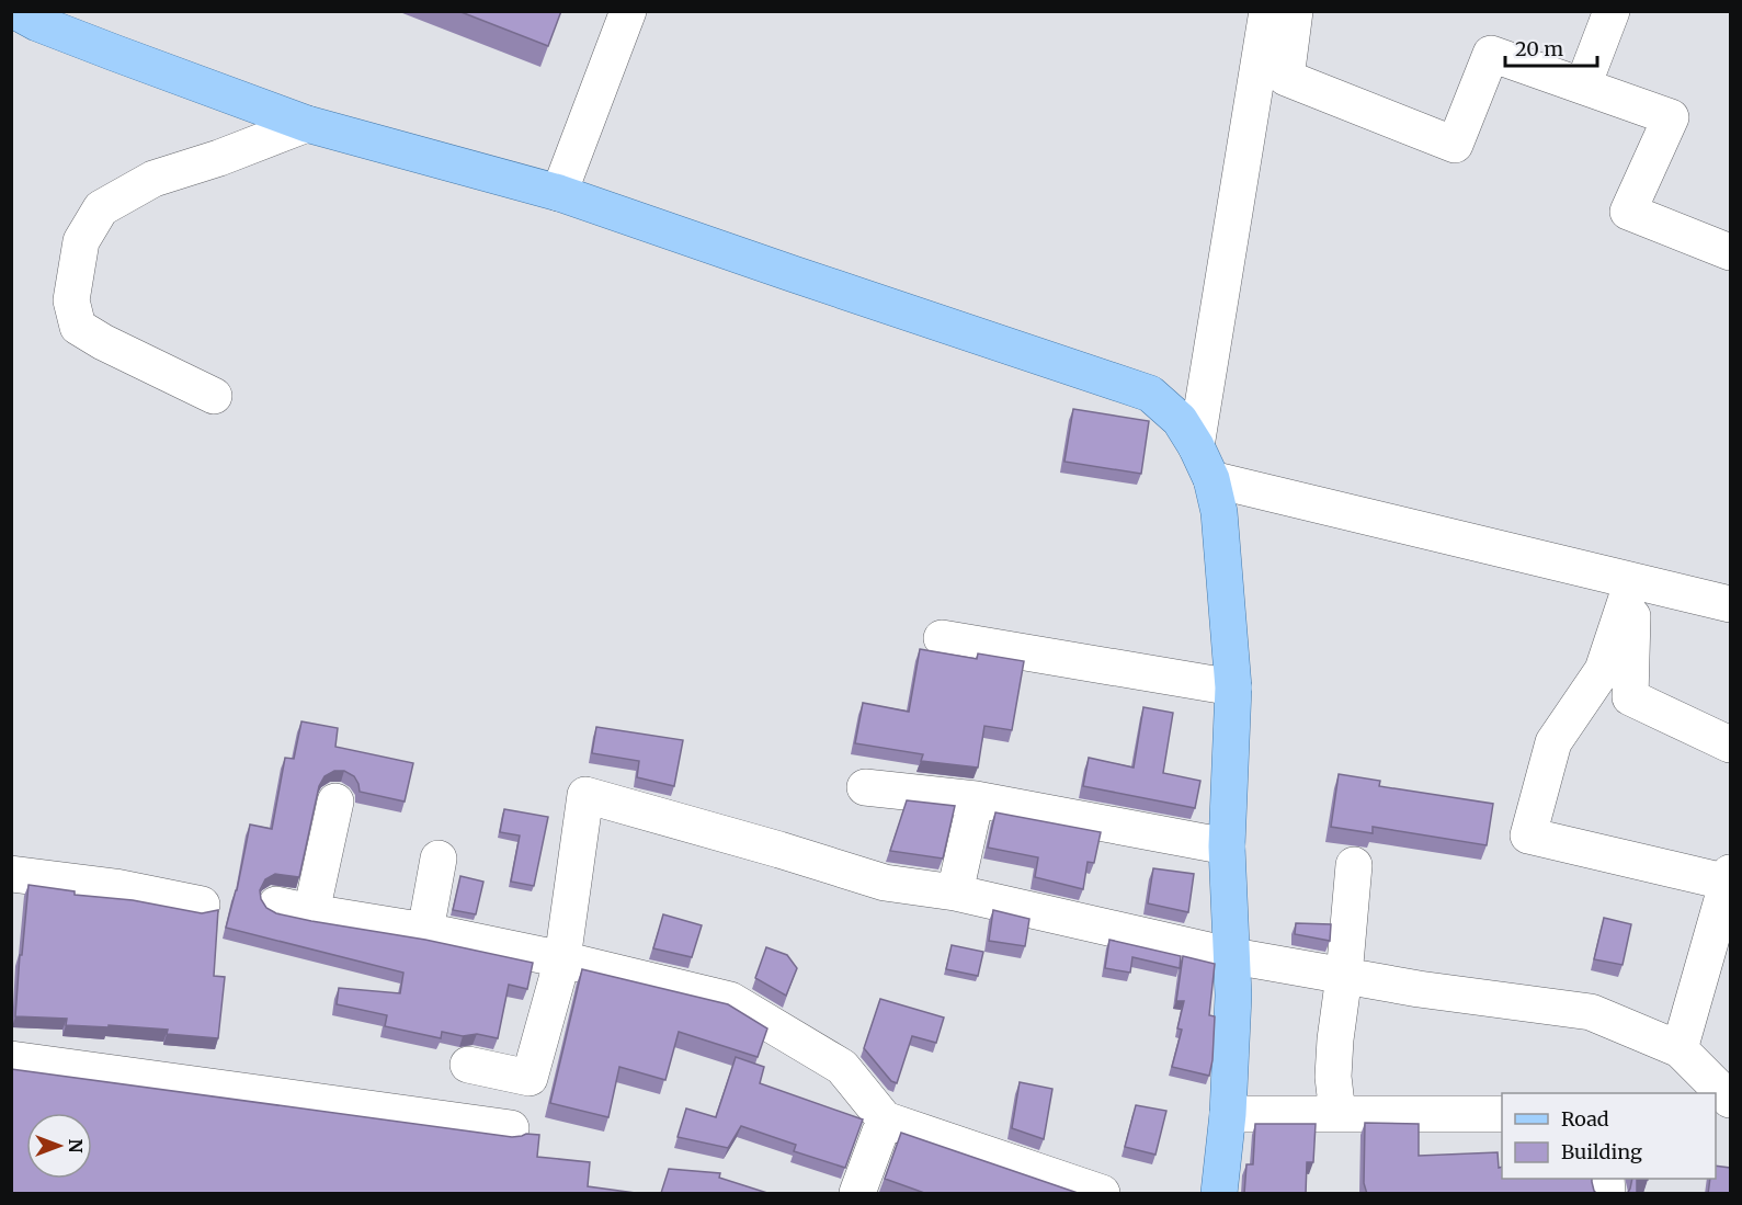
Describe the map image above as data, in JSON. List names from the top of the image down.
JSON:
{
  "legend": ["Road", "Building"],
  "scale_bar": "20 m",
  "north": "right"
}
